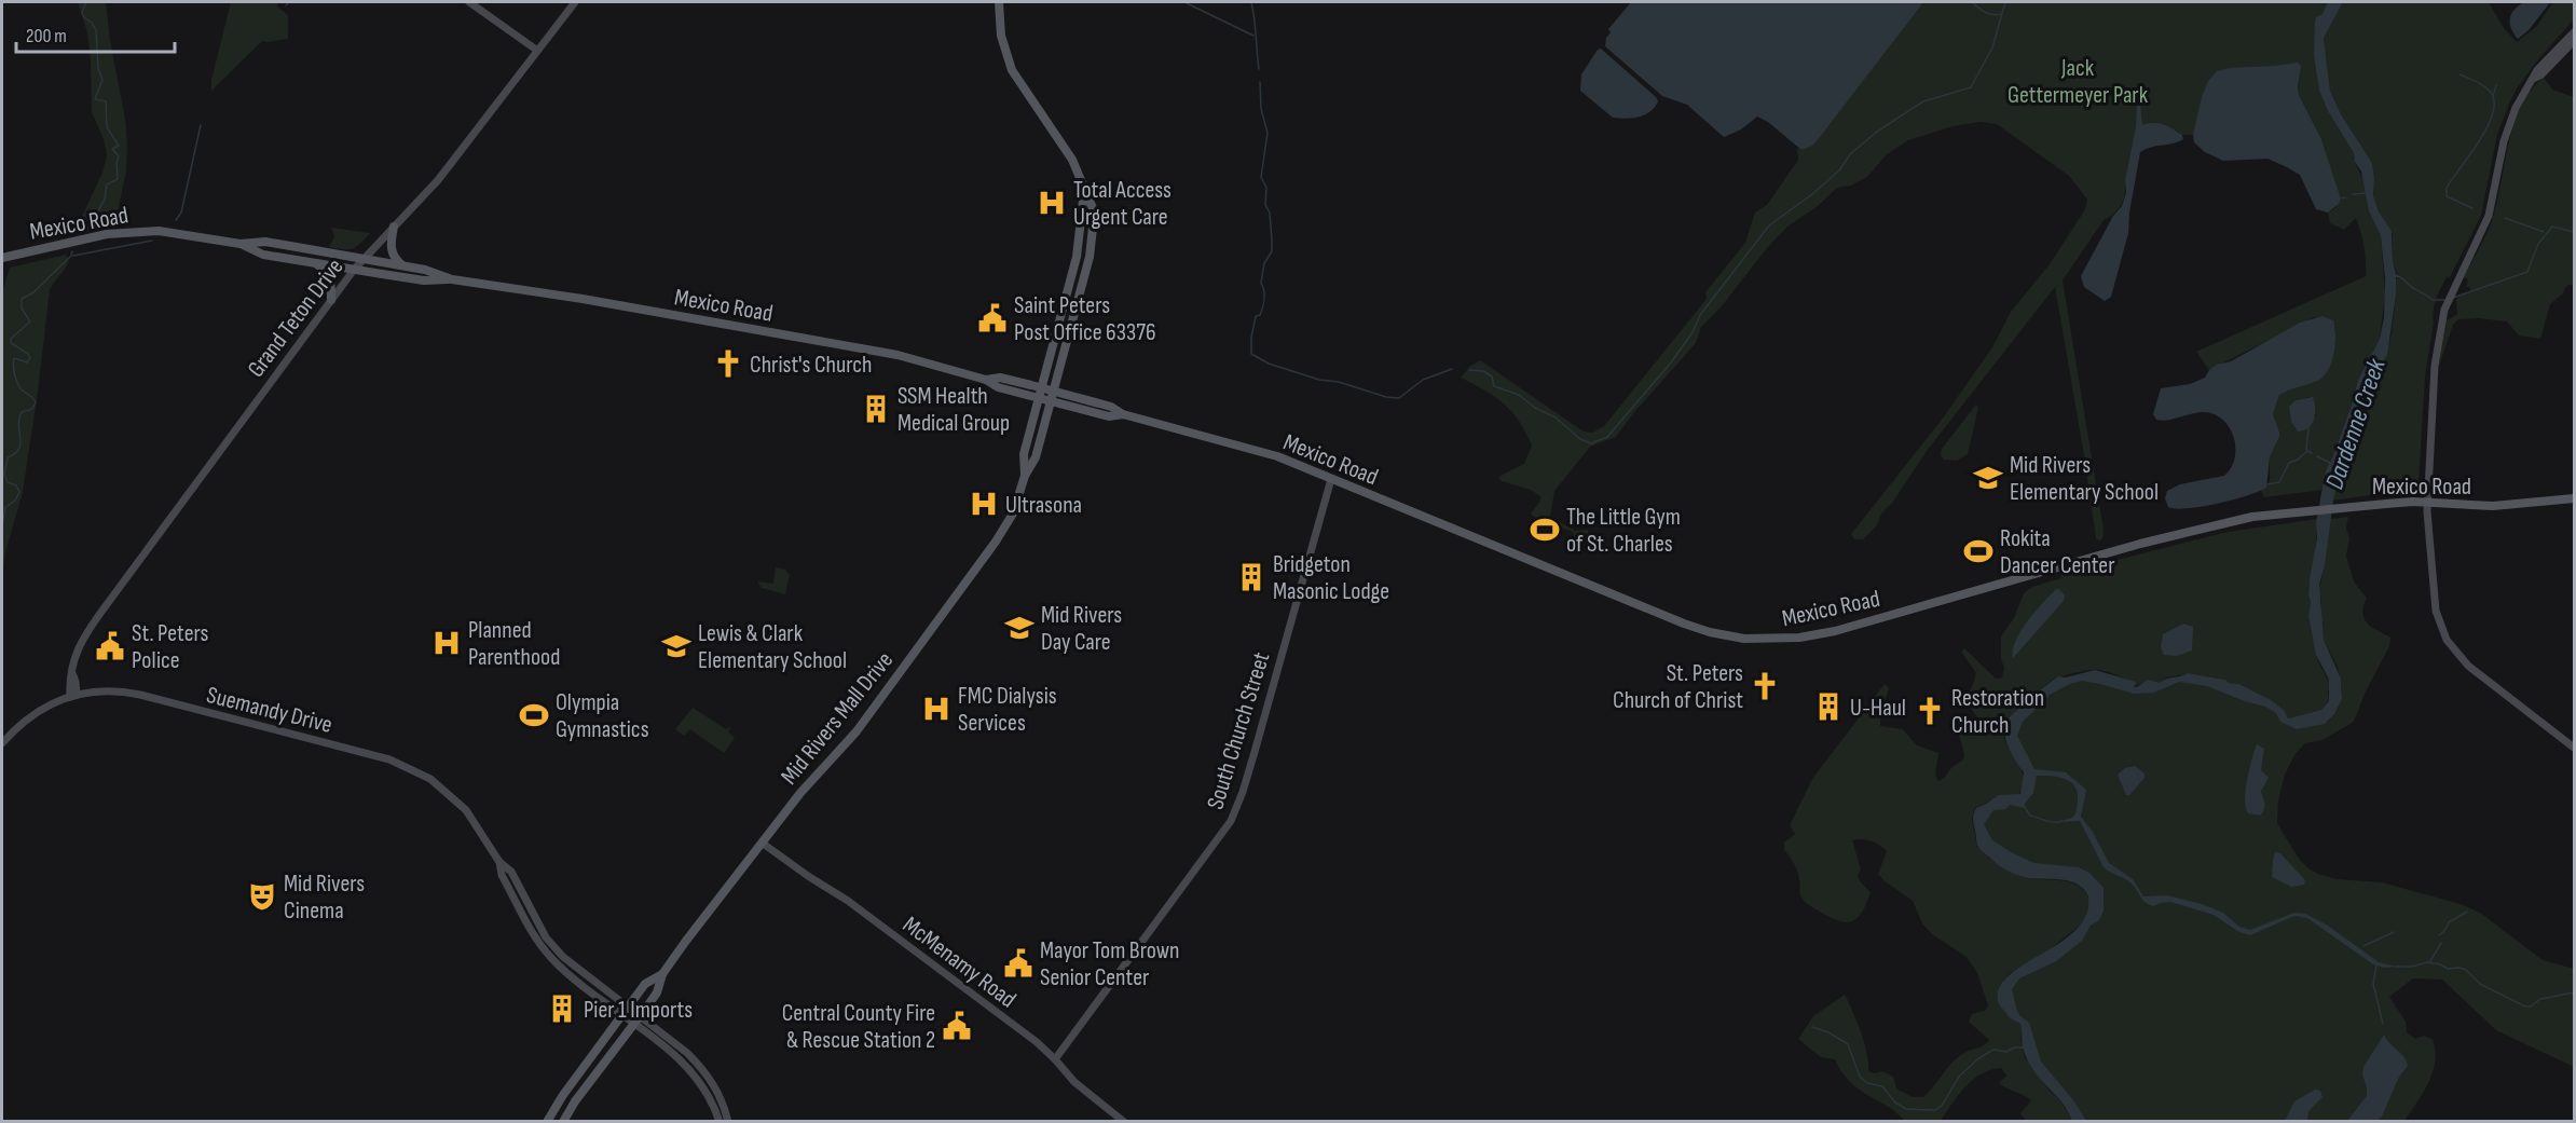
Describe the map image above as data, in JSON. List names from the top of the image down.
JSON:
{
  "streets": {
    "main road": ["Mexico Road", "Mid Rivers Mall Drive"],
    "street": [
      "Grand Teton Drive",
      "Suemandy Drive",
      "South Church Street",
      "McMenamy Road"
    ]
  },
  "crossings": [
    ["Mexico Road", "Grand Teton Drive"],
    ["Mexico Road", "Mid Rivers Mall Drive"],
    ["Mexico Road", "South Church Street"],
    ["Grand Teton Drive", "Suemandy Drive"],
    ["Suemandy Drive", "Mid Rivers Mall Drive"],
    ["Mid Rivers Mall Drive", "McMenamy Road"],
    ["South Church Street", "McMenamy Road"]
  ],
  "water": ["Dardenne Creek"],
  "parks": ["Jack Gettermeyer Park"],
  "places": {
    "hospital": [
      "Total Access Urgent Care",
      "Ultrasona",
      "Planned Parenthood",
      "FMC Dialysis Services"
    ],
    "public building": [
      "Saint Peters Post Office 63376",
      "St. Peters Police",
      "Mayor Tom Brown Senior Center",
      "Central County Fire & Rescue Station 2"
    ],
    "church": ["Christ's Church", "St. Peters Church of Christ", "Restoration Church"],
    "building": [
      "SSM Health Medical Group",
      "Bridgeton Masonic Lodge",
      "U-Haul",
      "Pier 1 Imports"
    ],
    "school or university": ["Mid Rivers Elementary School", "Mid Rivers Day Care", "Lewis & Clark Elementary School"],
    "sports": ["The Little Gym of St. Charles", "Rokita Dancer Center", "Olympia Gymnastics"],
    "theatre": ["Mid Rivers Cinema"]
  },
  "scale_bar": "200 m"
}
